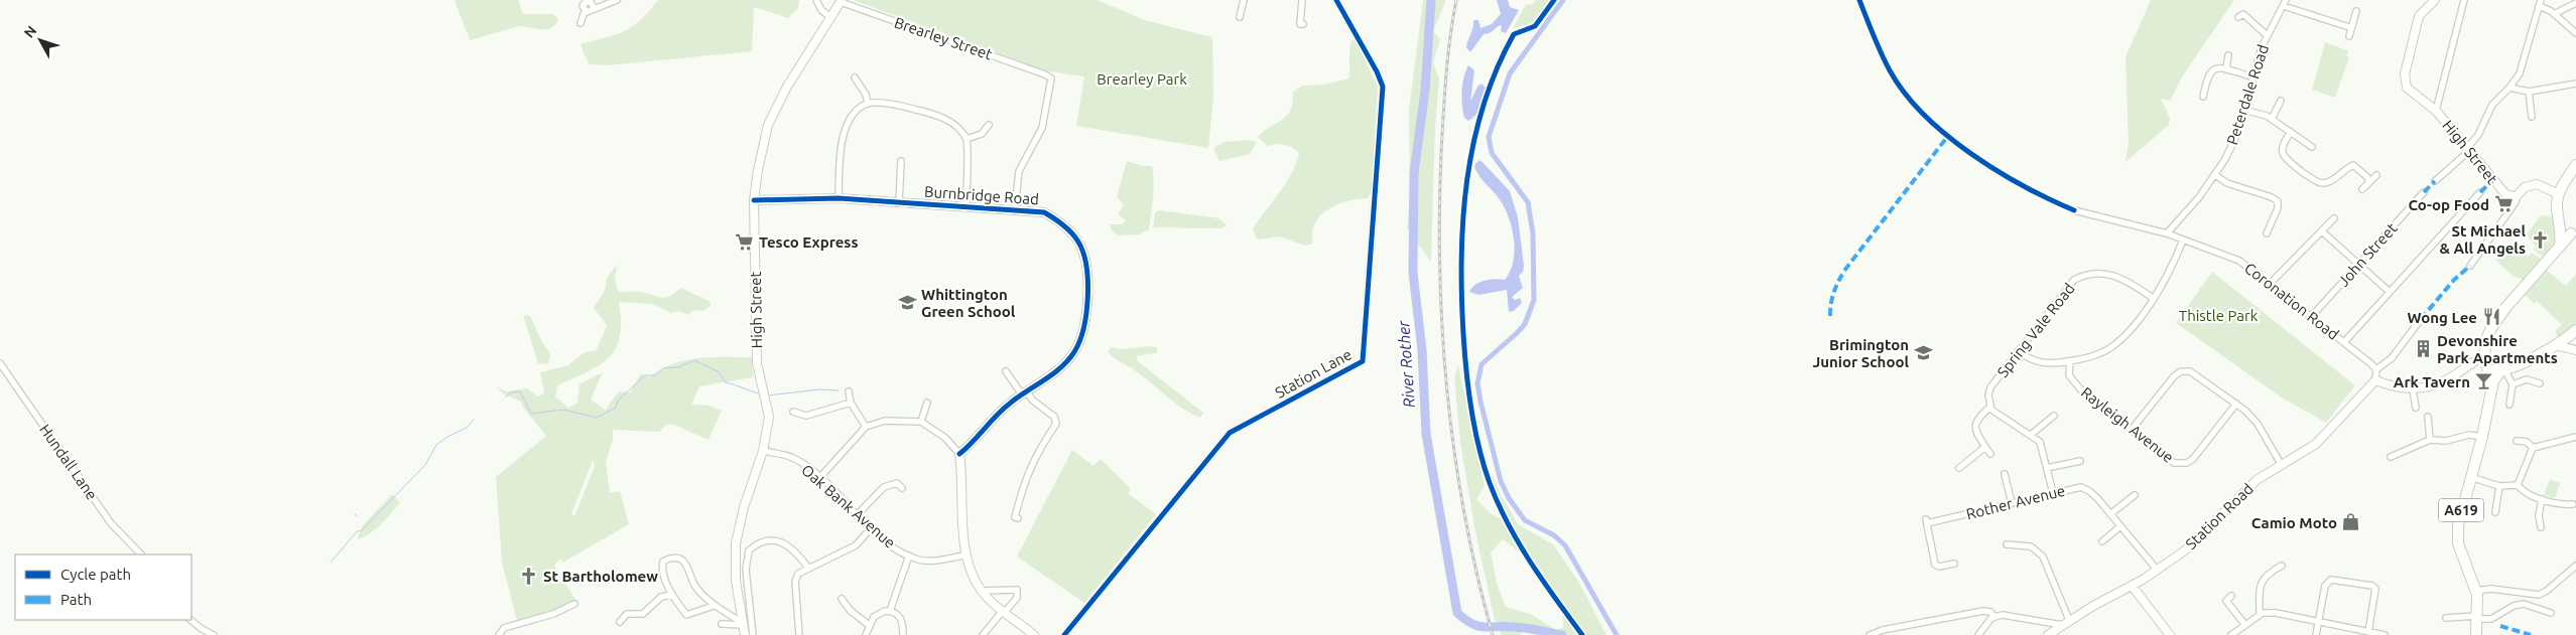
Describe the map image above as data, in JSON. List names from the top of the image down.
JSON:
{
  "streets": {
    "highway": ["A619"],
    "street": [
      "Brearley Street",
      "Peterdale Road",
      "High Street",
      "Burnbridge Road",
      "John Street",
      "Coronation Road",
      "Spring Vale Road",
      "Station Lane",
      "Rayleigh Avenue",
      "Hundall Lane",
      "Rother Avenue",
      "Oak Bank Avenue",
      "Station Road"
    ]
  },
  "crossings": [
    ["Brearley Street", "High Street"],
    ["Brearley Street", "Burnbridge Road"],
    ["Peterdale Road", "Coronation Road"],
    ["High Street", "Burnbridge Road"],
    ["High Street", "Oak Bank Avenue"],
    ["Burnbridge Road", "Oak Bank Avenue"],
    ["John Street", "Coronation Road"],
    ["Rother Avenue", "Station Road"]
  ],
  "water": ["River Rother"],
  "parks": ["Brearley Park", "Thistle Park"],
  "places": {
    "supermarket": ["Co-op Food", "Tesco Express"],
    "church": ["St Michael & All Angels", "St Bartholomew"],
    "school or university": ["Whittington Green School", "Brimington Junior School"],
    "restaurant": ["Wong Lee"],
    "building": ["Devonshire Park Apartments"],
    "bar": ["Ark Tavern"],
    "shop": ["Camio Moto"]
  },
  "legend": ["Cycle path", "Path"],
  "north": "top left"
}
